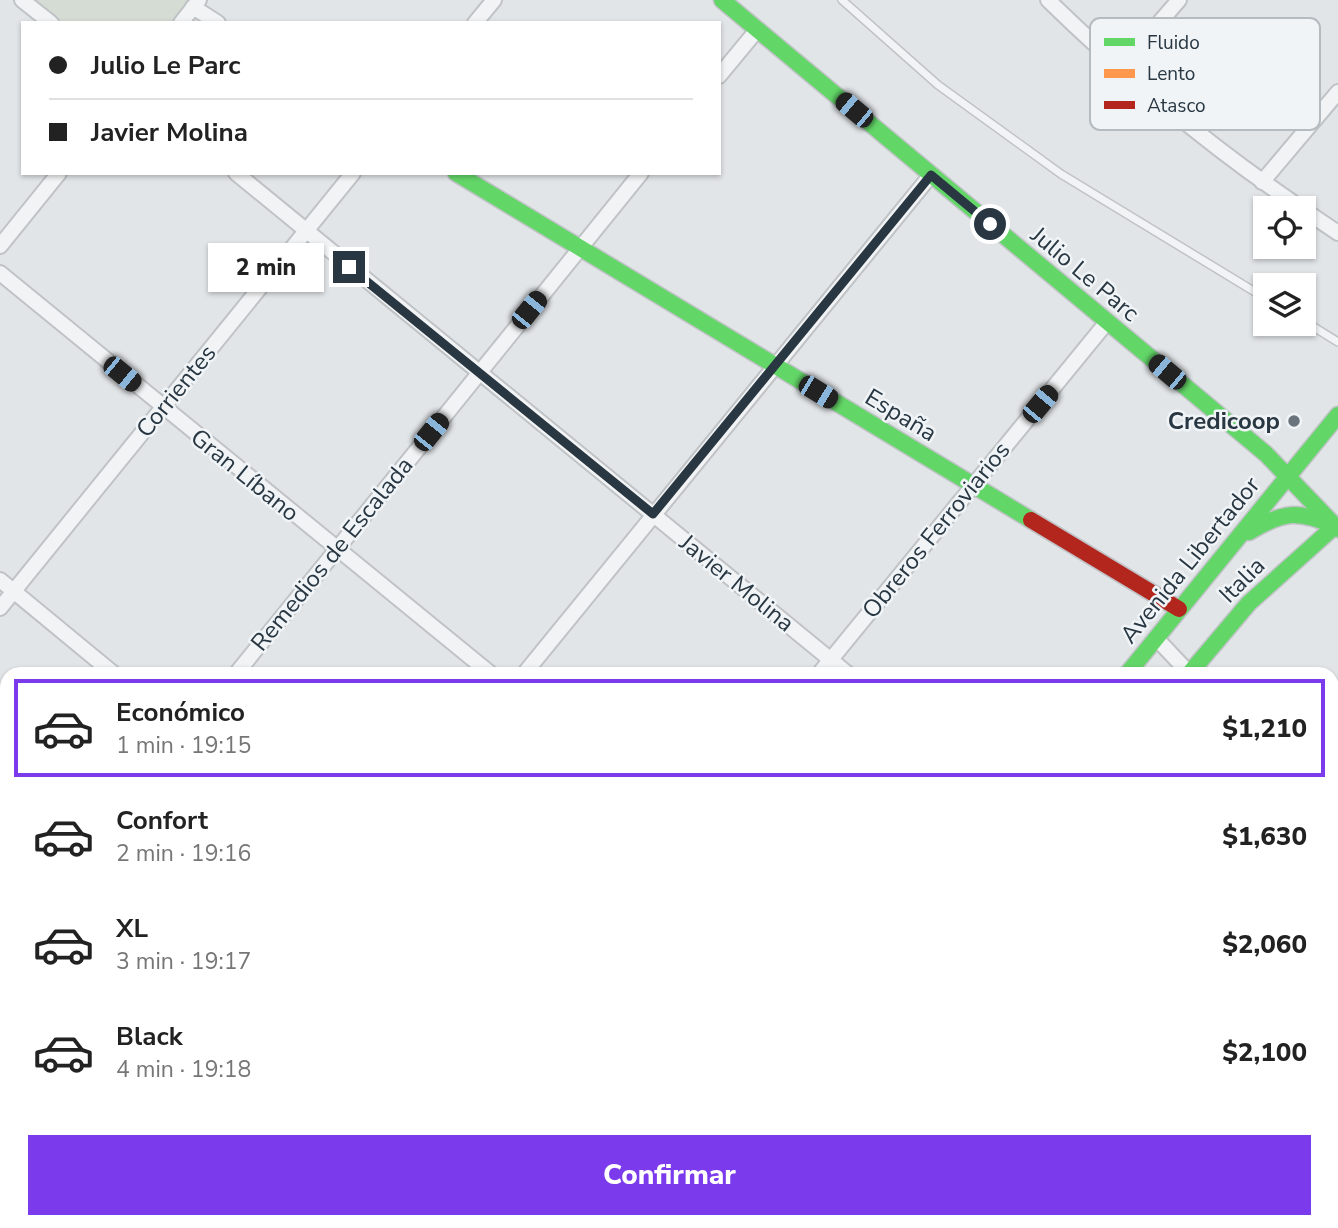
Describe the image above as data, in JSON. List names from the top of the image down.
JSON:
{
  "streets": {
    "street": [
      "Julio Le Parc",
      "Corrientes",
      "España",
      "Gran Líbano",
      "Obreros Ferroviarios",
      "Remedios de Escalada",
      "Avenida Libertador",
      "Italia",
      "Javier Molina"
    ]
  },
  "crossings": [
    ["Julio Le Parc", "Obreros Ferroviarios"],
    ["Julio Le Parc", "Avenida Libertador"],
    ["Julio Le Parc", "Italia"],
    ["Corrientes", "Gran Líbano"],
    ["Corrientes", "Javier Molina"],
    ["España", "Obreros Ferroviarios"],
    ["España", "Remedios de Escalada"],
    ["España", "Avenida Libertador"],
    ["Gran Líbano", "Remedios de Escalada"],
    ["Obreros Ferroviarios", "Javier Molina"],
    ["Remedios de Escalada", "Javier Molina"]
  ],
  "places": ["Credicoop"],
  "legend": ["Fluido", "Lento", "Atasco"],
  "page": {
    "banner": ["Julio Le Parc", "Javier Molina"],
    "bubble": "2 min",
    "list": [
      {
        "name": "Económico",
        "note": "1 min · 19:15",
        "value": "$1,210"
      },
      {
        "name": "Confort",
        "note": "2 min · 19:16",
        "value": "$1,630"
      },
      {
        "name": "XL",
        "note": "3 min · 19:17",
        "value": "$2,060"
      },
      {
        "name": "Black",
        "note": "4 min · 19:18",
        "value": "$2,100"
      }
    ],
    "buttons": "Confirmar"
  }
}
